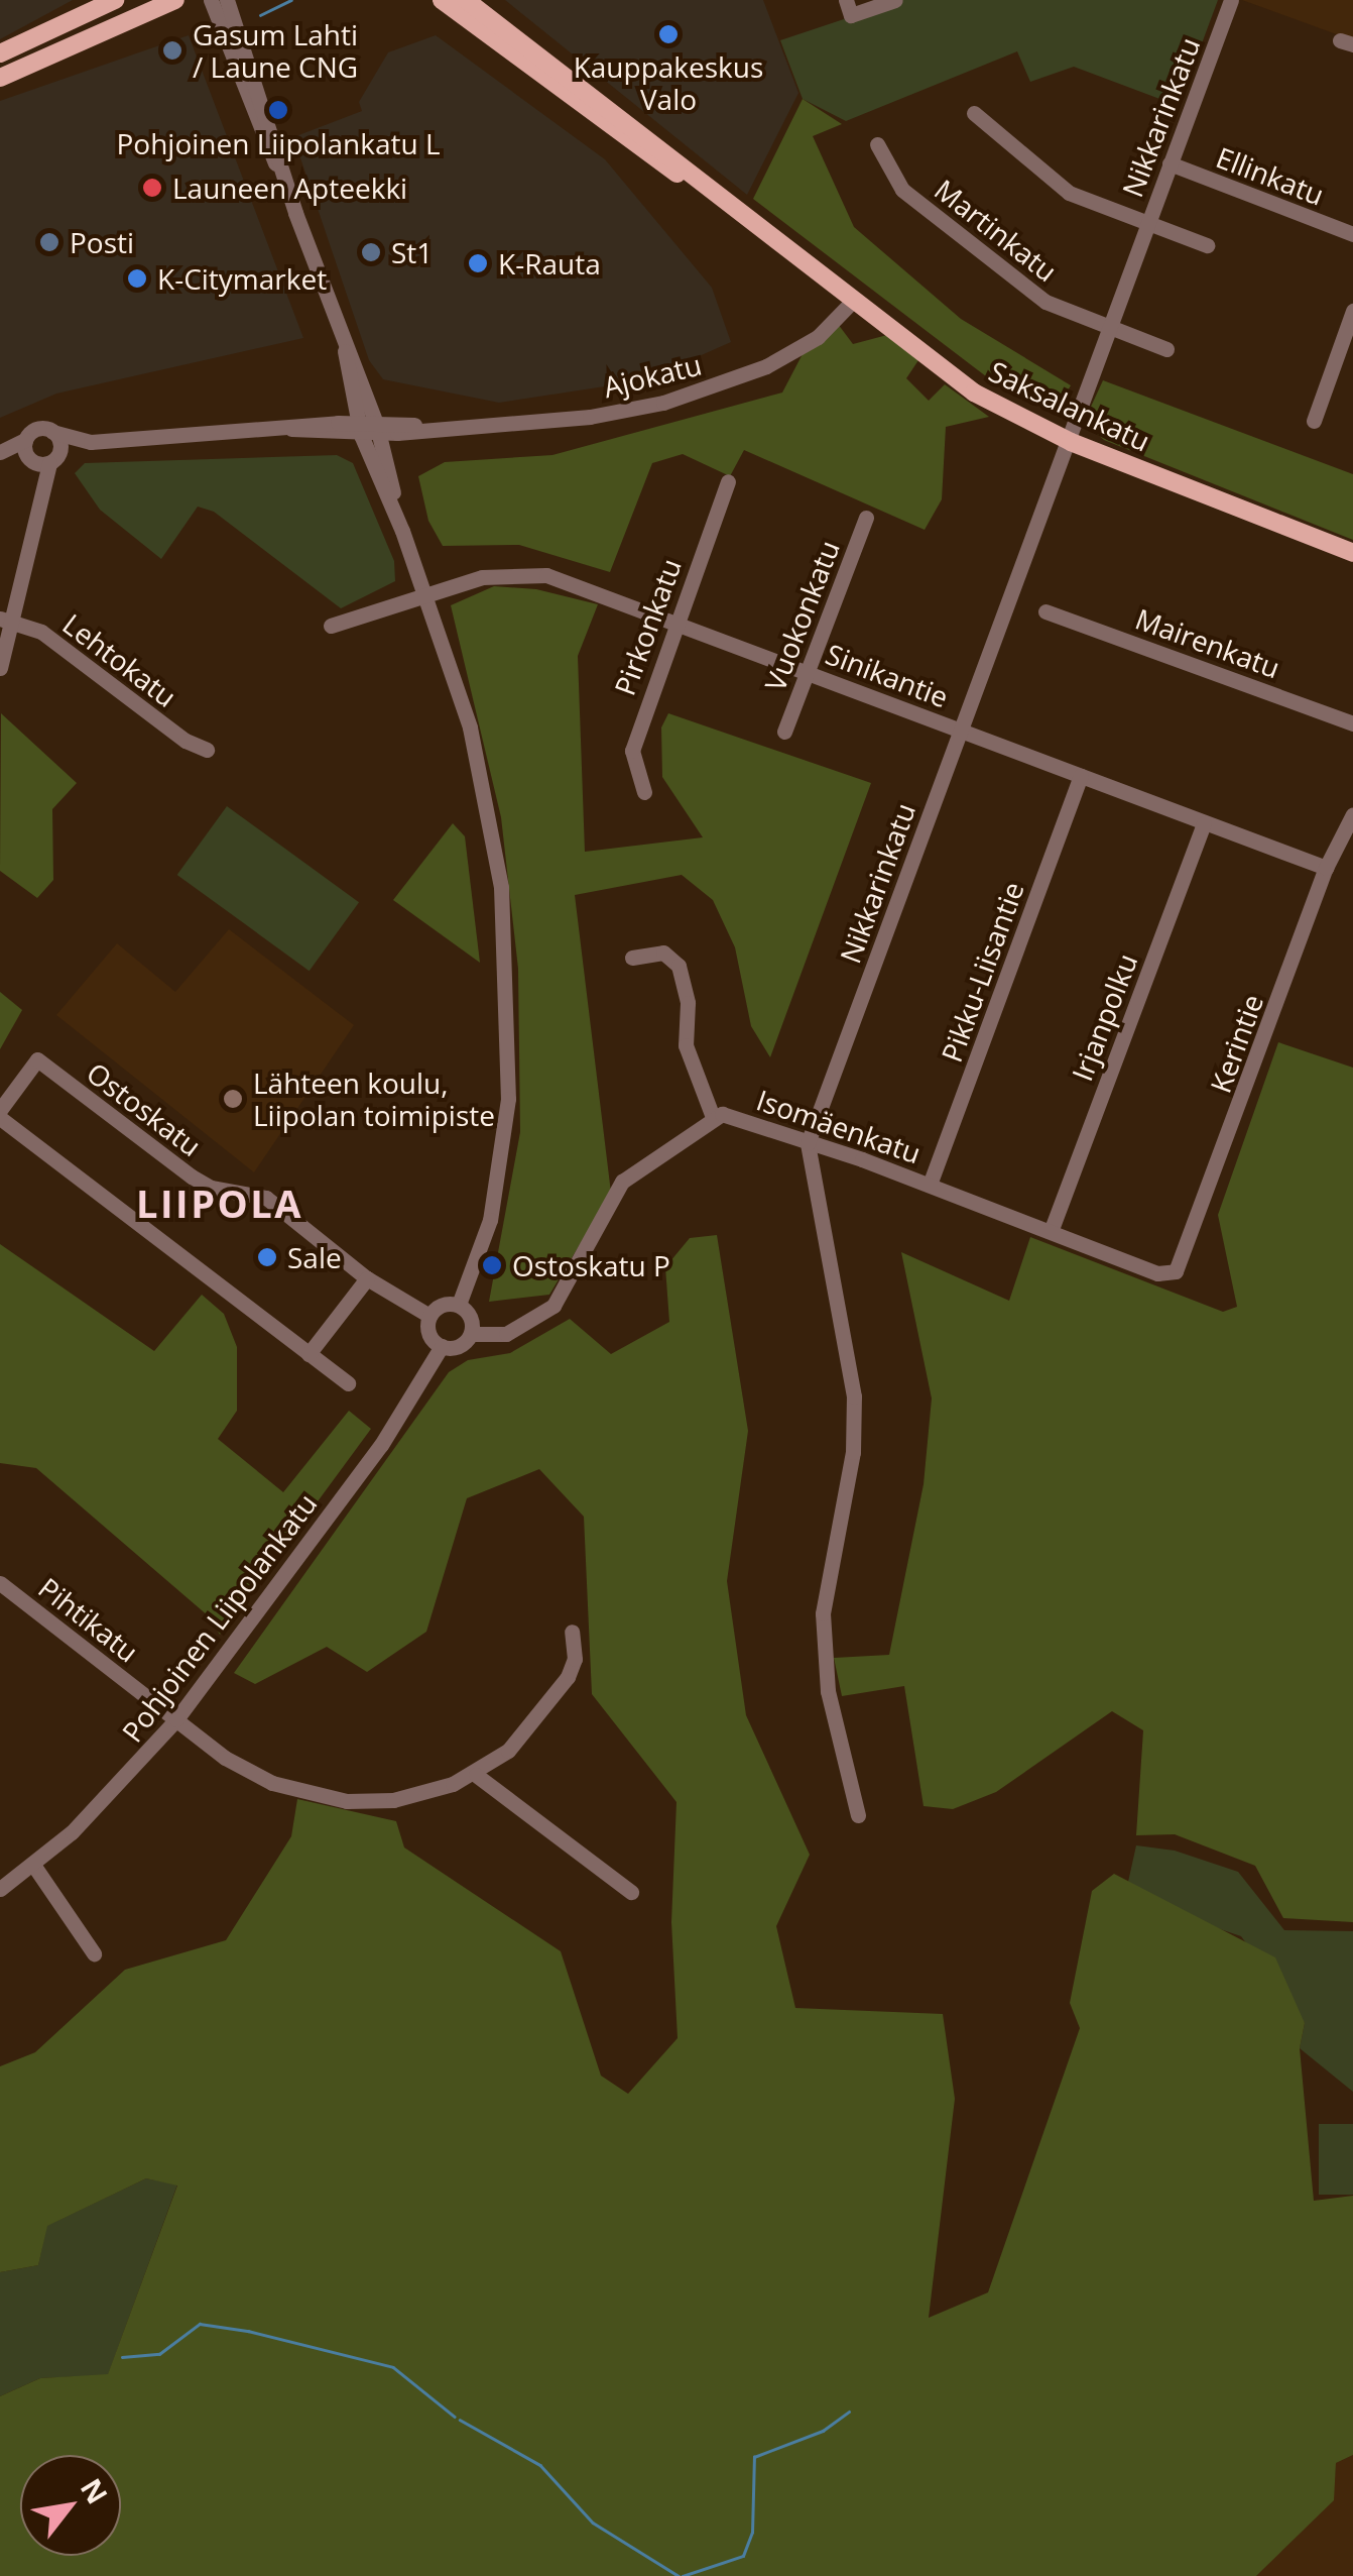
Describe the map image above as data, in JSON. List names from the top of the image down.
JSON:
{
  "streets": {
    "main road": ["Saksalankatu"],
    "street": [
      "Nikkarinkatu",
      "Ellinkatu",
      "Martinkatu",
      "Ajokatu",
      "Vuokonkatu",
      "Pirkonkatu",
      "Mairenkatu",
      "Lehtokatu",
      "Sinikantie",
      "Pikku-Liisantie",
      "Irjanpolku",
      "Kerintie",
      "Ostoskatu",
      "Isomäenkatu",
      "Pohjoinen Liipolankatu",
      "Pihtikatu"
    ]
  },
  "crossings": [
    ["Nikkarinkatu", "Ellinkatu"],
    ["Nikkarinkatu", "Martinkatu"],
    ["Nikkarinkatu", "Saksalankatu"],
    ["Nikkarinkatu", "Sinikantie"],
    ["Nikkarinkatu", "Isomäenkatu"],
    ["Ajokatu", "Saksalankatu"],
    ["Vuokonkatu", "Sinikantie"],
    ["Pirkonkatu", "Sinikantie"],
    ["Sinikantie", "Pikku-Liisantie"],
    ["Sinikantie", "Irjanpolku"],
    ["Sinikantie", "Kerintie"],
    ["Pikku-Liisantie", "Isomäenkatu"],
    ["Irjanpolku", "Isomäenkatu"],
    ["Kerintie", "Isomäenkatu"],
    ["Ostoskatu", "Isomäenkatu"],
    ["Ostoskatu", "Pohjoinen Liipolankatu"],
    ["Isomäenkatu", "Pohjoinen Liipolankatu"],
    ["Pohjoinen Liipolankatu", "Pihtikatu"]
  ],
  "districts": ["LIIPOLA"],
  "places": [
    "Kauppakeskus Valo",
    "Gasum Lahti / Laune CNG",
    "Pohjoinen Liipolankatu L",
    "Launeen Apteekki",
    "Posti",
    "St1",
    "K-Rauta",
    "K-Citymarket",
    "Lähteen koulu, Liipolan toimipiste",
    "Sale",
    "Ostoskatu P"
  ],
  "north": "top right"
}
